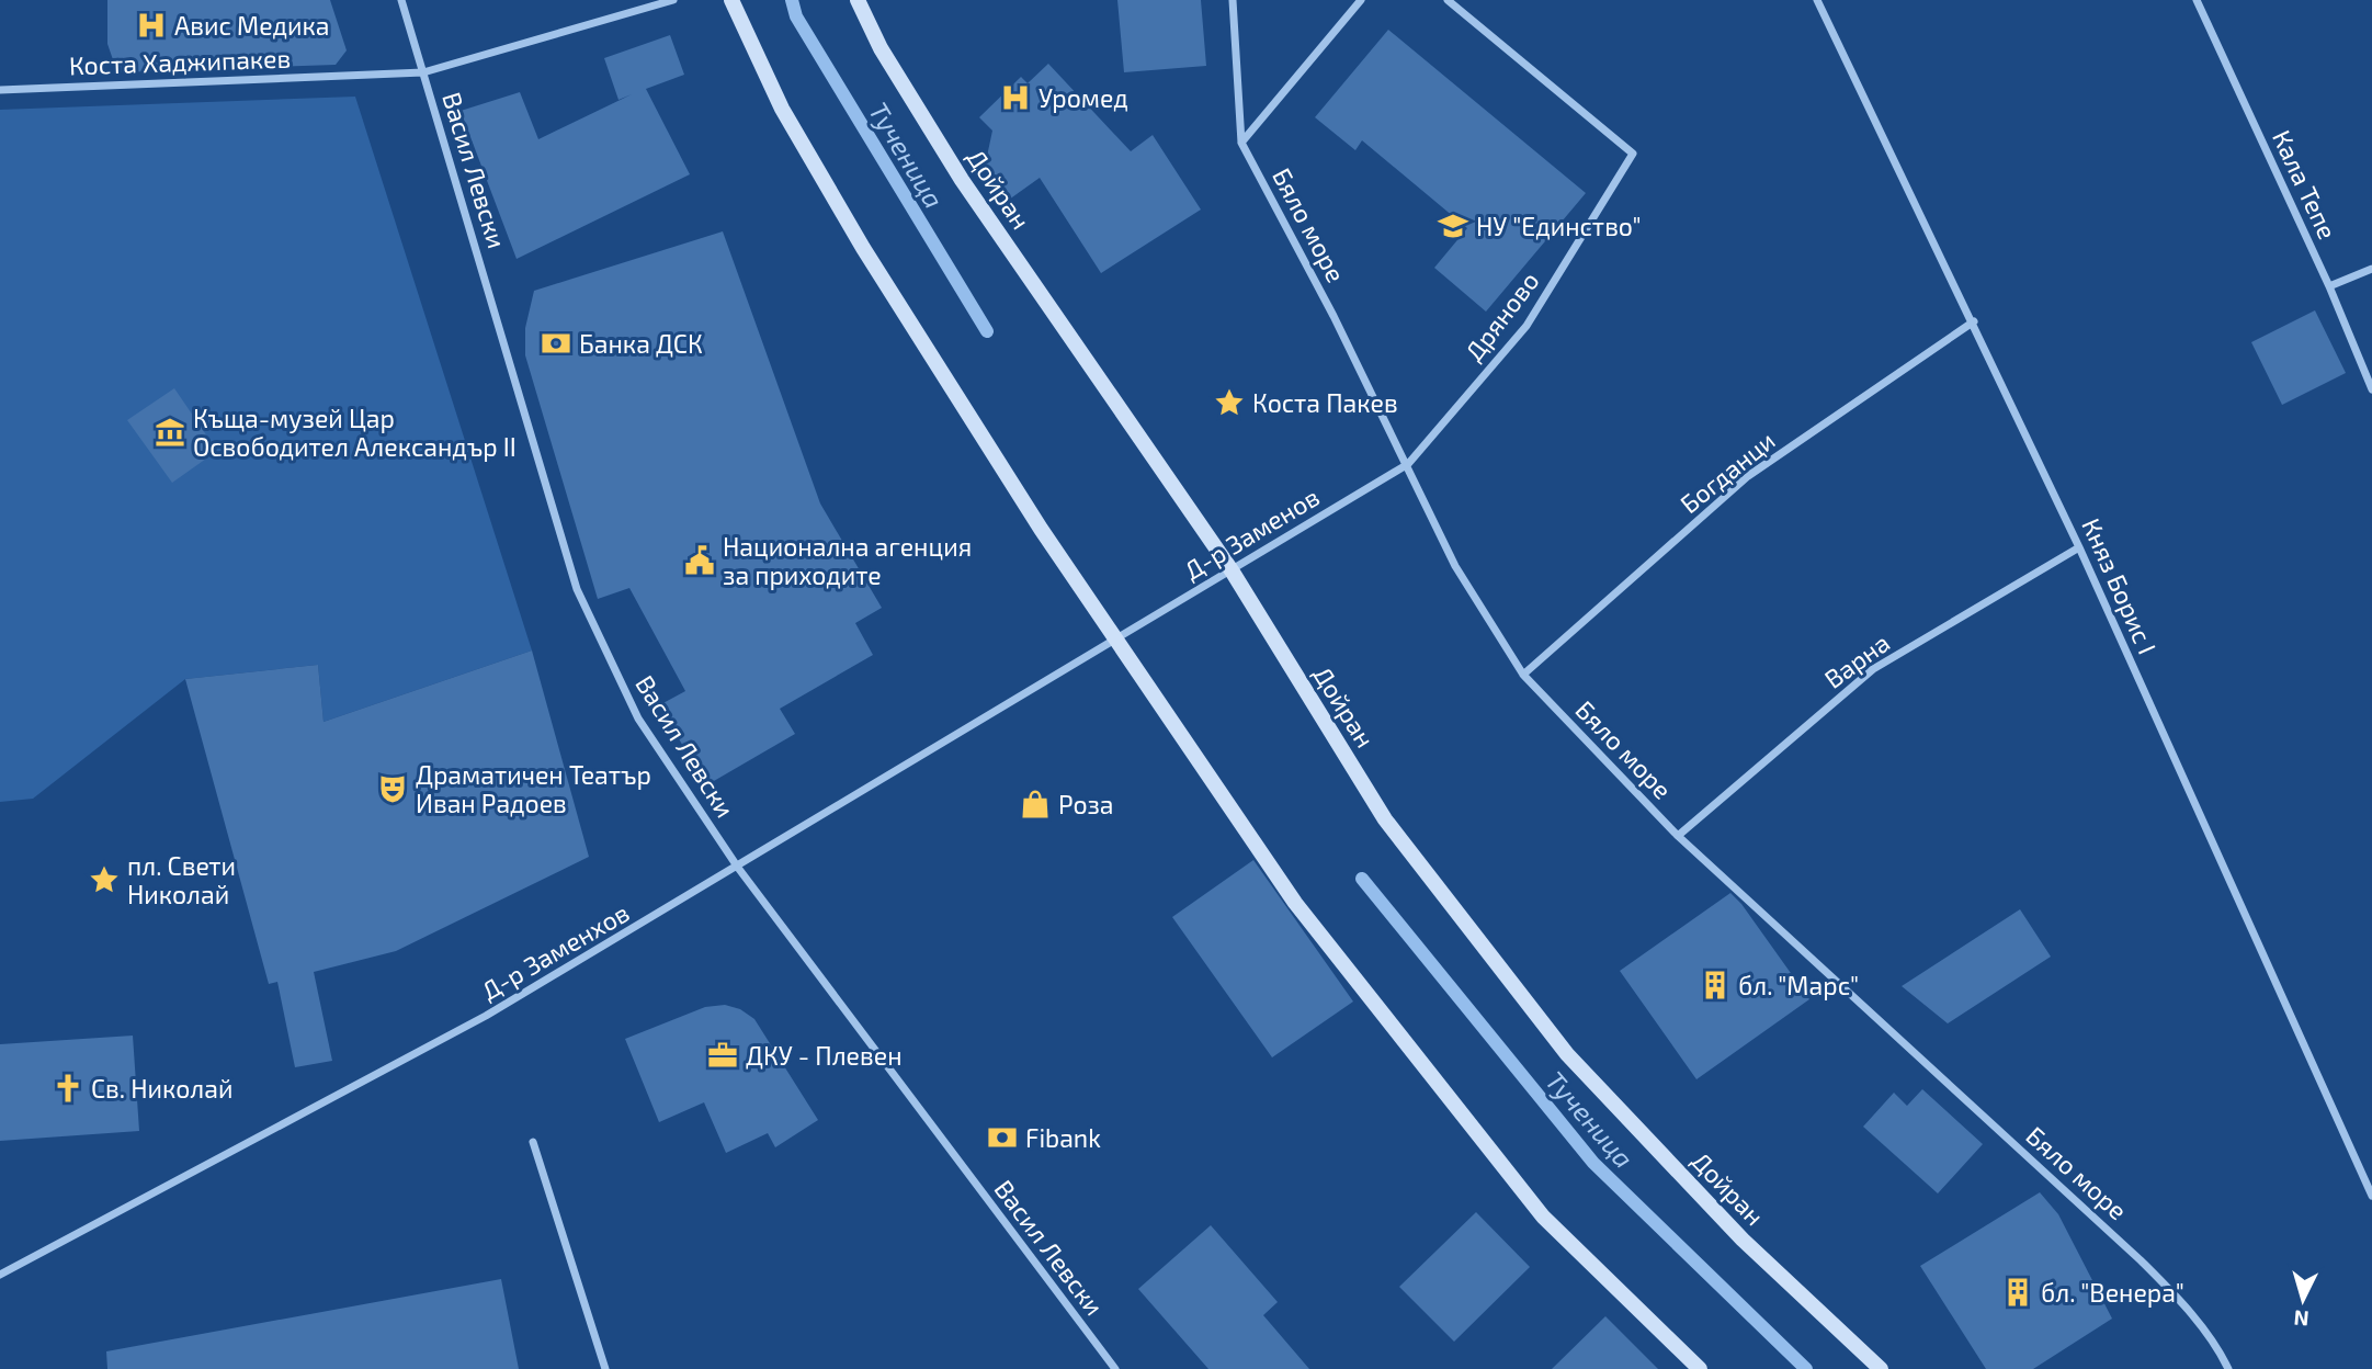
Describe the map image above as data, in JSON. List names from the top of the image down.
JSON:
{
  "streets": {
    "main road": ["Дойран"],
    "street": [
      "Коста Хаджипакев",
      "Васил Левски",
      "Кала Тепе",
      "Бяло море",
      "Дряново",
      "Богданци",
      "Д-р Заменов",
      "Княз Борис I",
      "Варна",
      "Д-р Заменхов"
    ]
  },
  "crossings": [
    ["Коста Хаджипакев", "Васил Левски"],
    ["Васил Левски", "Д-р Заменхов"],
    ["Дойран", "Д-р Заменов"],
    ["Бяло море", "Дряново"],
    ["Бяло море", "Богданци"],
    ["Бяло море", "Д-р Заменов"],
    ["Бяло море", "Варна"],
    ["Дряново", "Д-р Заменов"],
    ["Богданци", "Княз Борис I"],
    ["Д-р Заменов", "Д-р Заменхов"],
    ["Княз Борис I", "Варна"]
  ],
  "water": ["Тученица"],
  "places": {
    "hospital": ["Авис Медика", "Уромед"],
    "school or university": ["НУ \"Единство\""],
    "bank": ["Банка ДСК", "Fibank"],
    "place": ["Коста Пакев", "пл. Свети Николай"],
    "museum": ["Къща-музей Цар Освободител Александър II"],
    "public building": ["Национална агенция за приходите"],
    "theatre": ["Драматичен Театър Иван Радоев"],
    "shop": ["Роза"],
    "building": ["бл. \"Марс\"", "бл. \"Венера\""],
    "office": ["ДКУ - Плевен"],
    "church": ["Св. Николай"]
  },
  "north": "bottom"
}
